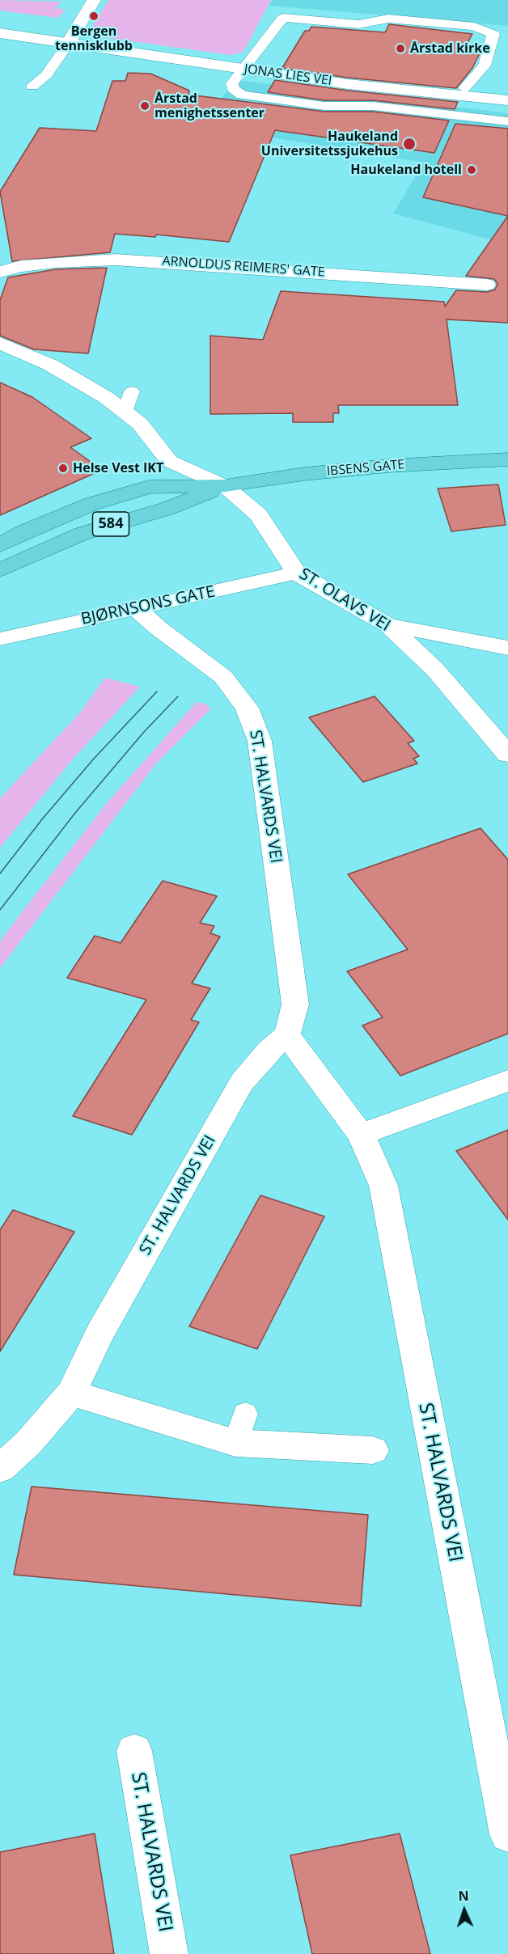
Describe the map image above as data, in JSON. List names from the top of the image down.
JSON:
{
  "streets": {
    "main road": ["IBSENS GATE", "584"],
    "street": [
      "JONAS LIES VEI",
      "ARNOLDUS REIMERS' GATE",
      "ST. OLAVS VEI",
      "BJØRNSONS GATE",
      "ST. HALVARDS VEI"
    ]
  },
  "crossings": [
    ["IBSENS GATE", "ST. OLAVS VEI"],
    ["ST. OLAVS VEI", "BJØRNSONS GATE"],
    ["BJØRNSONS GATE", "ST. HALVARDS VEI"]
  ],
  "places": [
    "Bergen tennisklubb",
    "Årstad kirke",
    "Årstad menighetssenter",
    "Haukeland Universitetssjukehus",
    "Haukeland hotell",
    "Helse Vest IKT"
  ],
  "north": "top"
}
